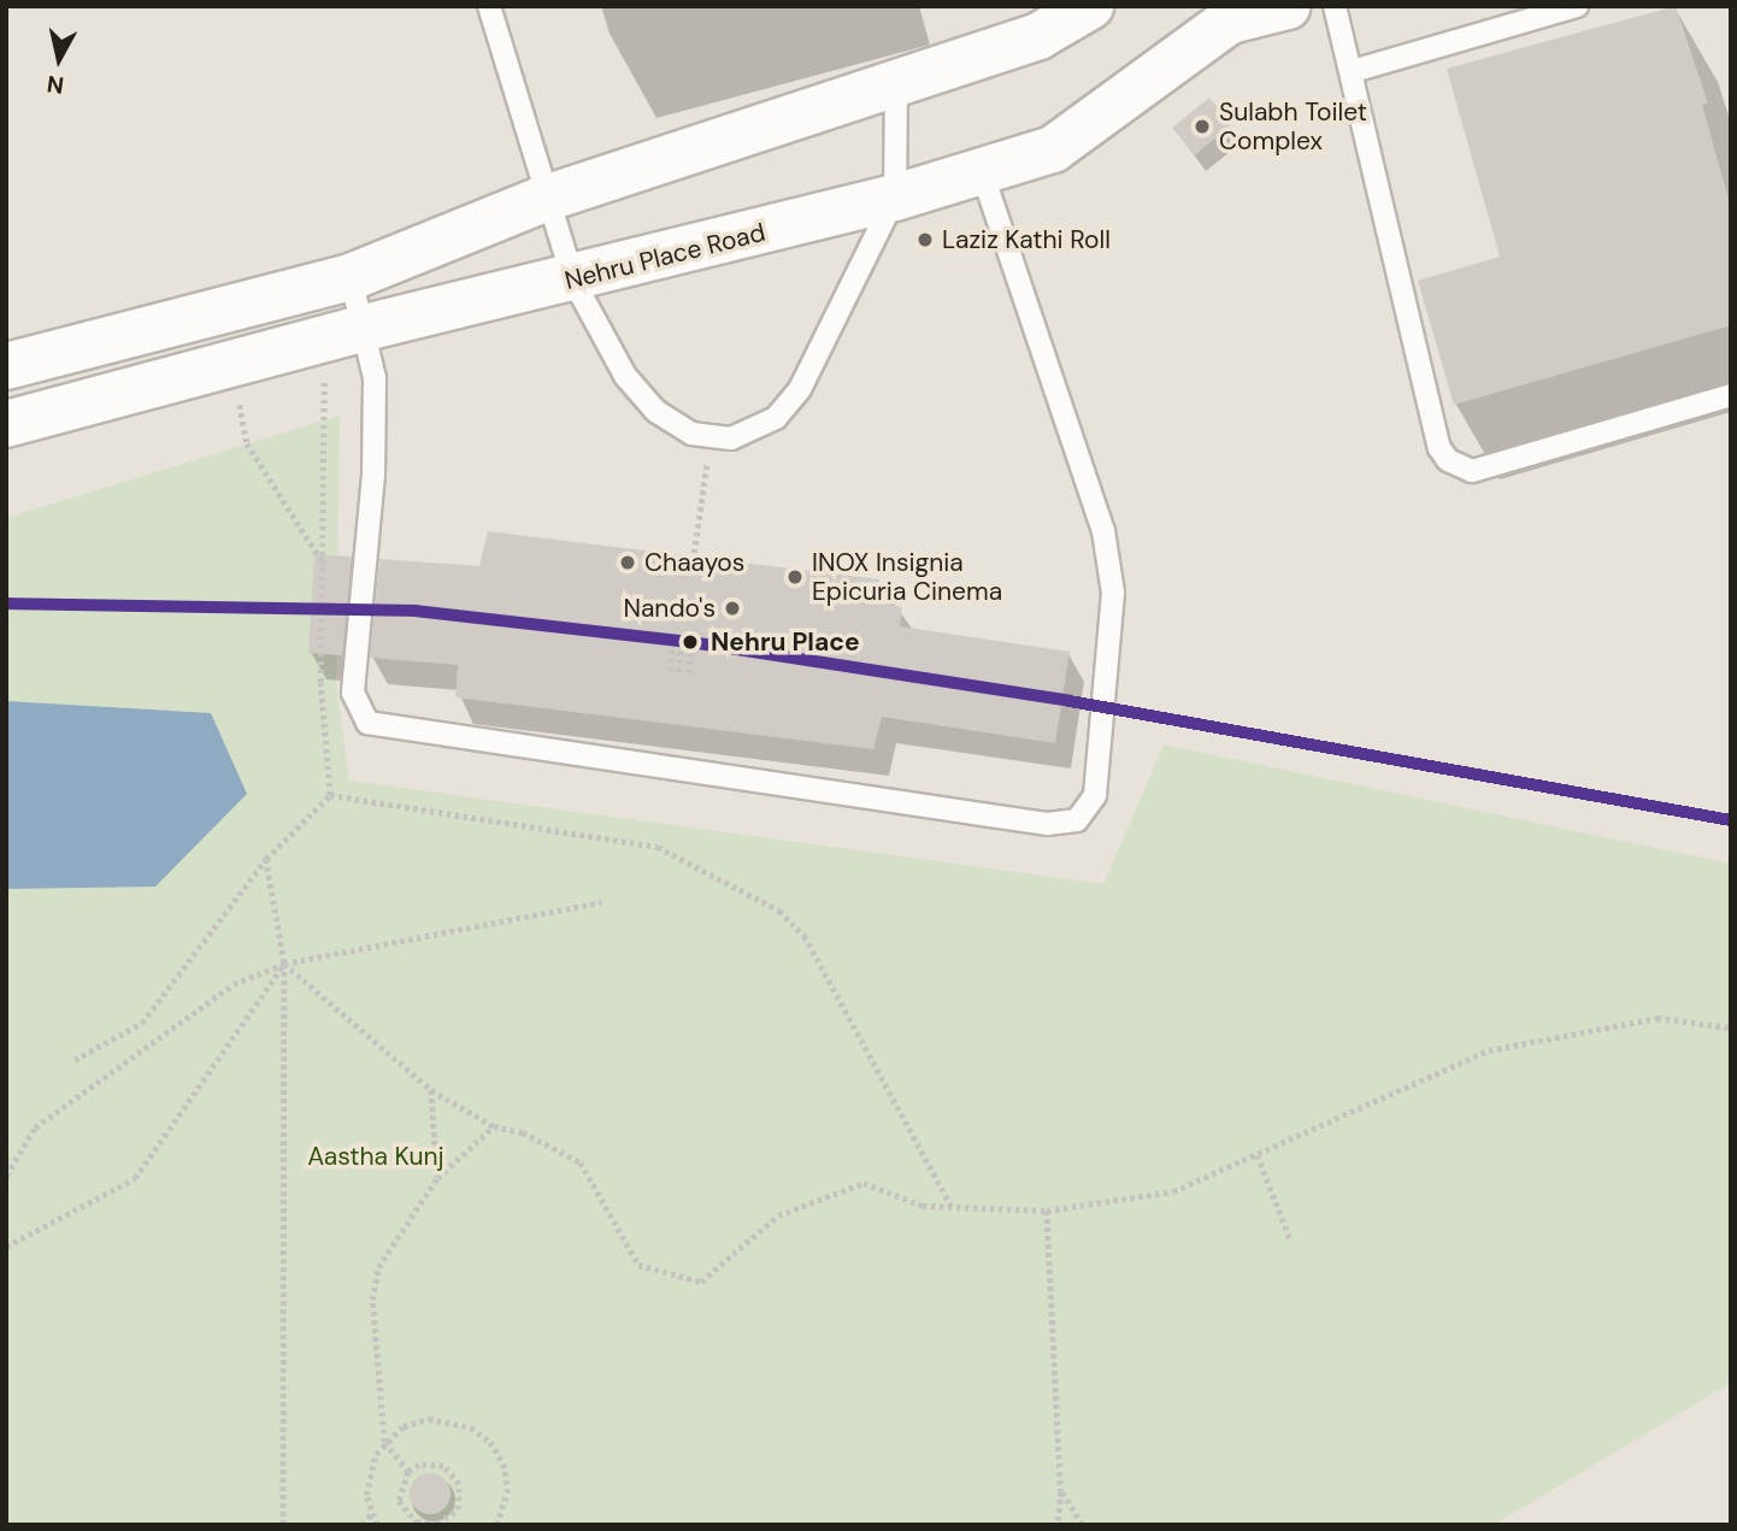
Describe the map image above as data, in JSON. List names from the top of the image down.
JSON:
{
  "streets": {
    "street": ["Nehru Place Road"]
  },
  "parks": ["Aastha Kunj"],
  "places": [
    "Sulabh Toilet Complex",
    "Laziz Kathi Roll",
    "Chaayos",
    "INOX Insignia Epicuria Cinema",
    "Nando's",
    "Nehru Place"
  ],
  "north": "bottom"
}
